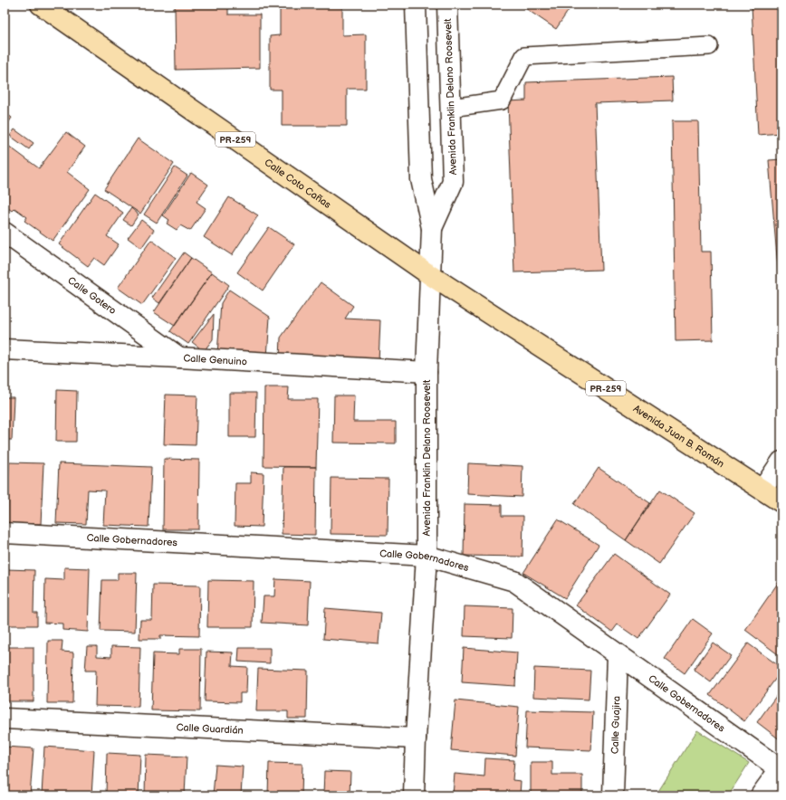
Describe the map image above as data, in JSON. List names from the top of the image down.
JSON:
{
  "streets": {
    "main road": ["PR-259", "Calle Coto Cañas", "Avenida Juan B. Román"],
    "street": [
      "Avenida Franklin Delano Roosevelt",
      "Calle Gotero",
      "Calle Genuino",
      "Calle Gobernadores",
      "Calle Guajira",
      "Calle Guardián"
    ]
  },
  "crossings": [
    ["Avenida Franklin Delano Roosevelt", "Calle Coto Cañas"],
    ["Avenida Franklin Delano Roosevelt", "Calle Genuino"],
    ["Avenida Franklin Delano Roosevelt", "Avenida Juan B. Román"],
    ["Avenida Franklin Delano Roosevelt", "Calle Gobernadores"],
    ["Avenida Franklin Delano Roosevelt", "Calle Guardián"],
    ["Calle Coto Cañas", "Avenida Juan B. Román"],
    ["Calle Gotero", "Calle Genuino"],
    ["Calle Gobernadores", "Calle Guajira"]
  ]
}
